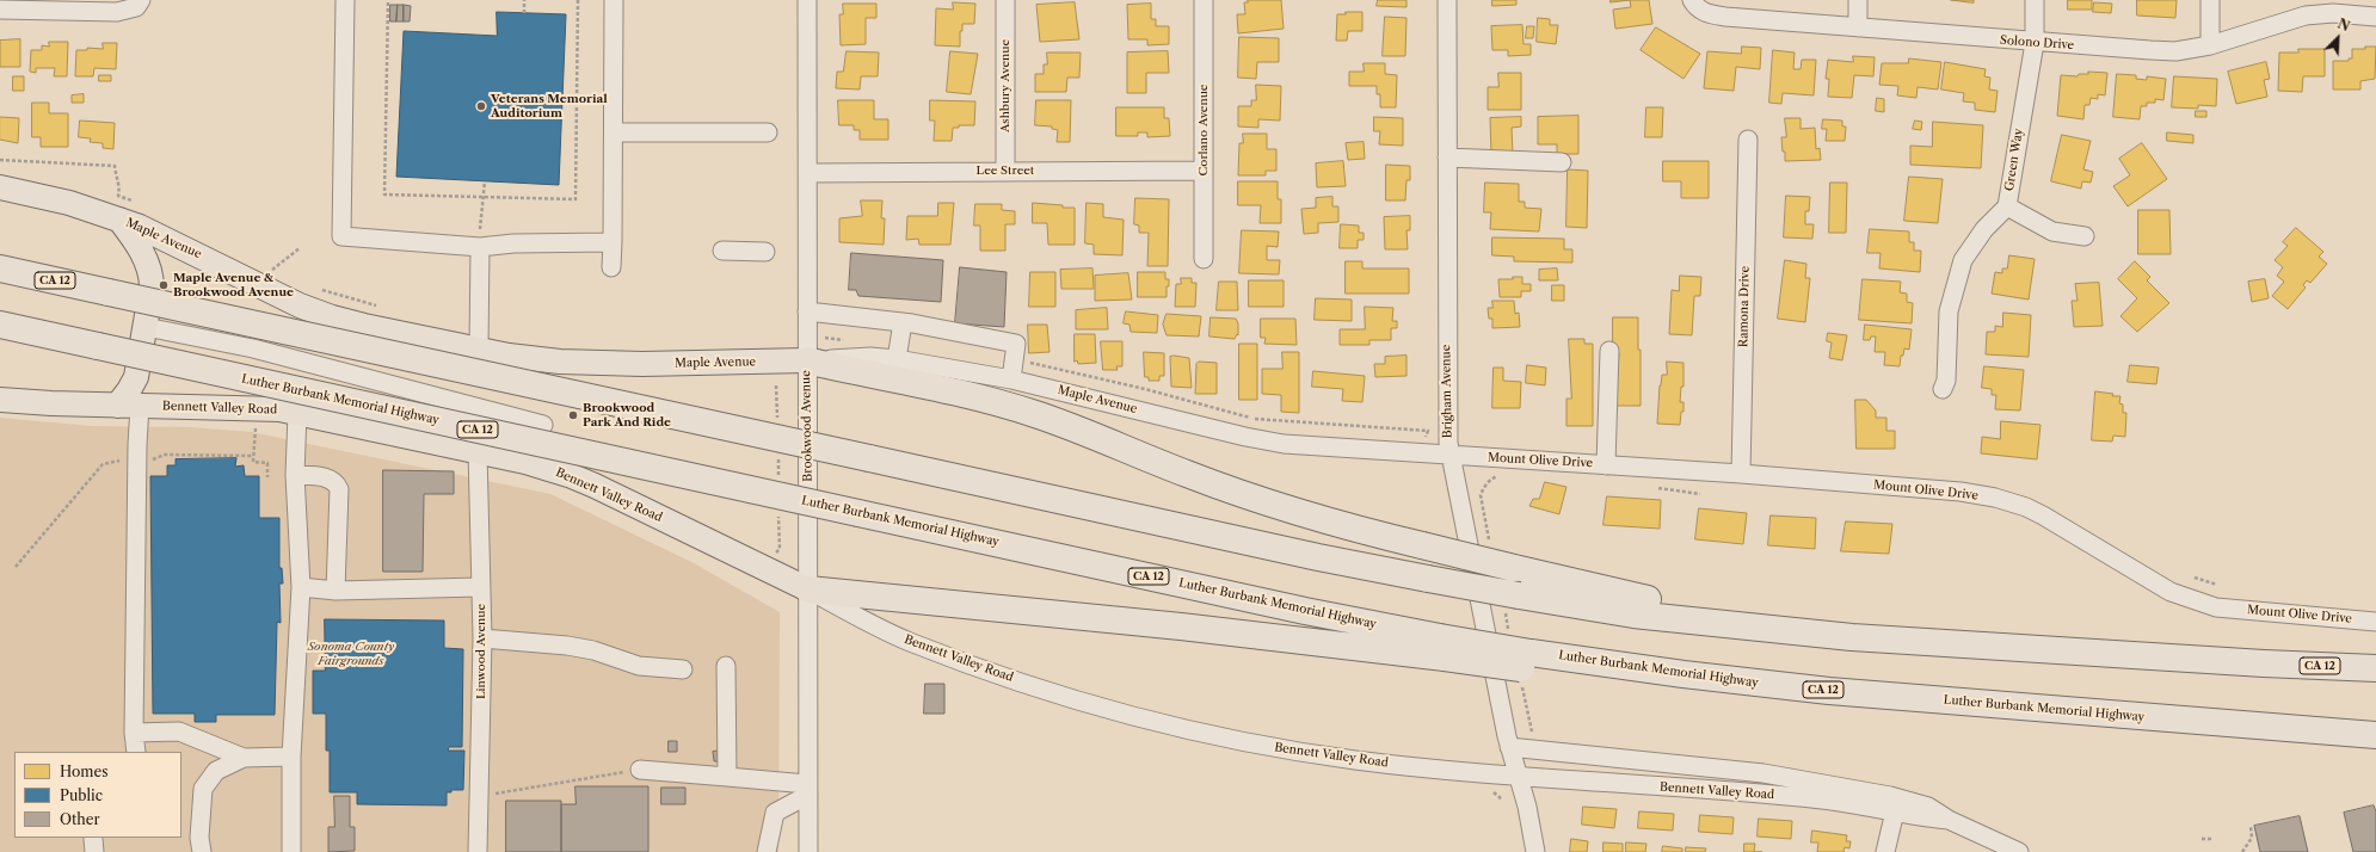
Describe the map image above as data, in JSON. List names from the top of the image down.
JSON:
{
  "streets": {
    "highway": ["CA 12", "Luther Burbank Memorial Highway"],
    "main road": ["Maple Avenue", "Bennett Valley Road"],
    "street": [
      "Solono Drive",
      "Ashbury Avenue",
      "Corlano Avenue",
      "Green Way",
      "Lee Street",
      "Ramona Drive",
      "Brigham Avenue",
      "Brookwood Avenue",
      "Mount Olive Drive",
      "Linwood Avenue"
    ]
  },
  "crossings": [
    ["Solono Drive", "Green Way"],
    ["Ashbury Avenue", "Lee Street"],
    ["Corlano Avenue", "Lee Street"],
    ["Lee Street", "Brookwood Avenue"],
    ["Maple Avenue", "Brigham Avenue"],
    ["Maple Avenue", "Brookwood Avenue"],
    ["Maple Avenue", "Mount Olive Drive"],
    ["Ramona Drive", "Mount Olive Drive"],
    ["Brigham Avenue", "Bennett Valley Road"],
    ["Brigham Avenue", "Mount Olive Drive"],
    ["Bennett Valley Road", "Brookwood Avenue"],
    ["Bennett Valley Road", "Linwood Avenue"]
  ],
  "parks": ["Sonoma County Fairgrounds"],
  "places": ["Veterans Memorial Auditorium", "Maple Avenue & Brookwood Avenue", "Brookwood Park And Ride"],
  "legend": ["Homes", "Public", "Other"],
  "north": "top right"
}
